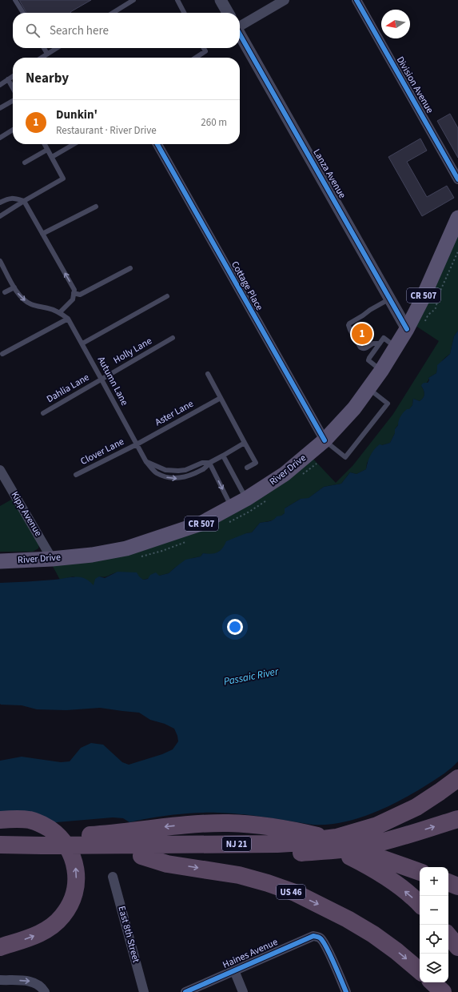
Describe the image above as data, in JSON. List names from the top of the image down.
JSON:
{
  "streets": {
    "highway": ["NJ 21", "US 46"],
    "main road": ["CR 507", "River Drive"],
    "street": [
      "Division Avenue",
      "Lanza Avenue",
      "Cottage Place",
      "Kipp Avenue",
      "East 8th Street",
      "Haines Avenue"
    ],
    "lane": [
      "Holly Lane",
      "Autumn Lane",
      "Dahlia Lane",
      "Aster Lane",
      "Clover Lane"
    ]
  },
  "crossings": [
    ["Lanza Avenue", "River Drive"],
    ["Cottage Place", "River Drive"],
    ["Holly Lane", "Autumn Lane"],
    ["Holly Lane", "Dahlia Lane"],
    ["Autumn Lane", "Dahlia Lane"],
    ["Autumn Lane", "Aster Lane"],
    ["Autumn Lane", "Clover Lane"],
    ["Aster Lane", "Clover Lane"],
    ["River Drive", "Kipp Avenue"],
    ["NJ 21", "US 46"]
  ],
  "water": ["Passaic River"],
  "north": "left",
  "page": {
    "search": "Search here",
    "heading": "Nearby",
    "list": [
      {
        "mark": "1",
        "name": "Dunkin'",
        "note": "Restaurant · River Drive",
        "value": "260 m"
      }
    ],
    "pins": "1",
    "map_buttons": ["+", "−"]
  }
}
